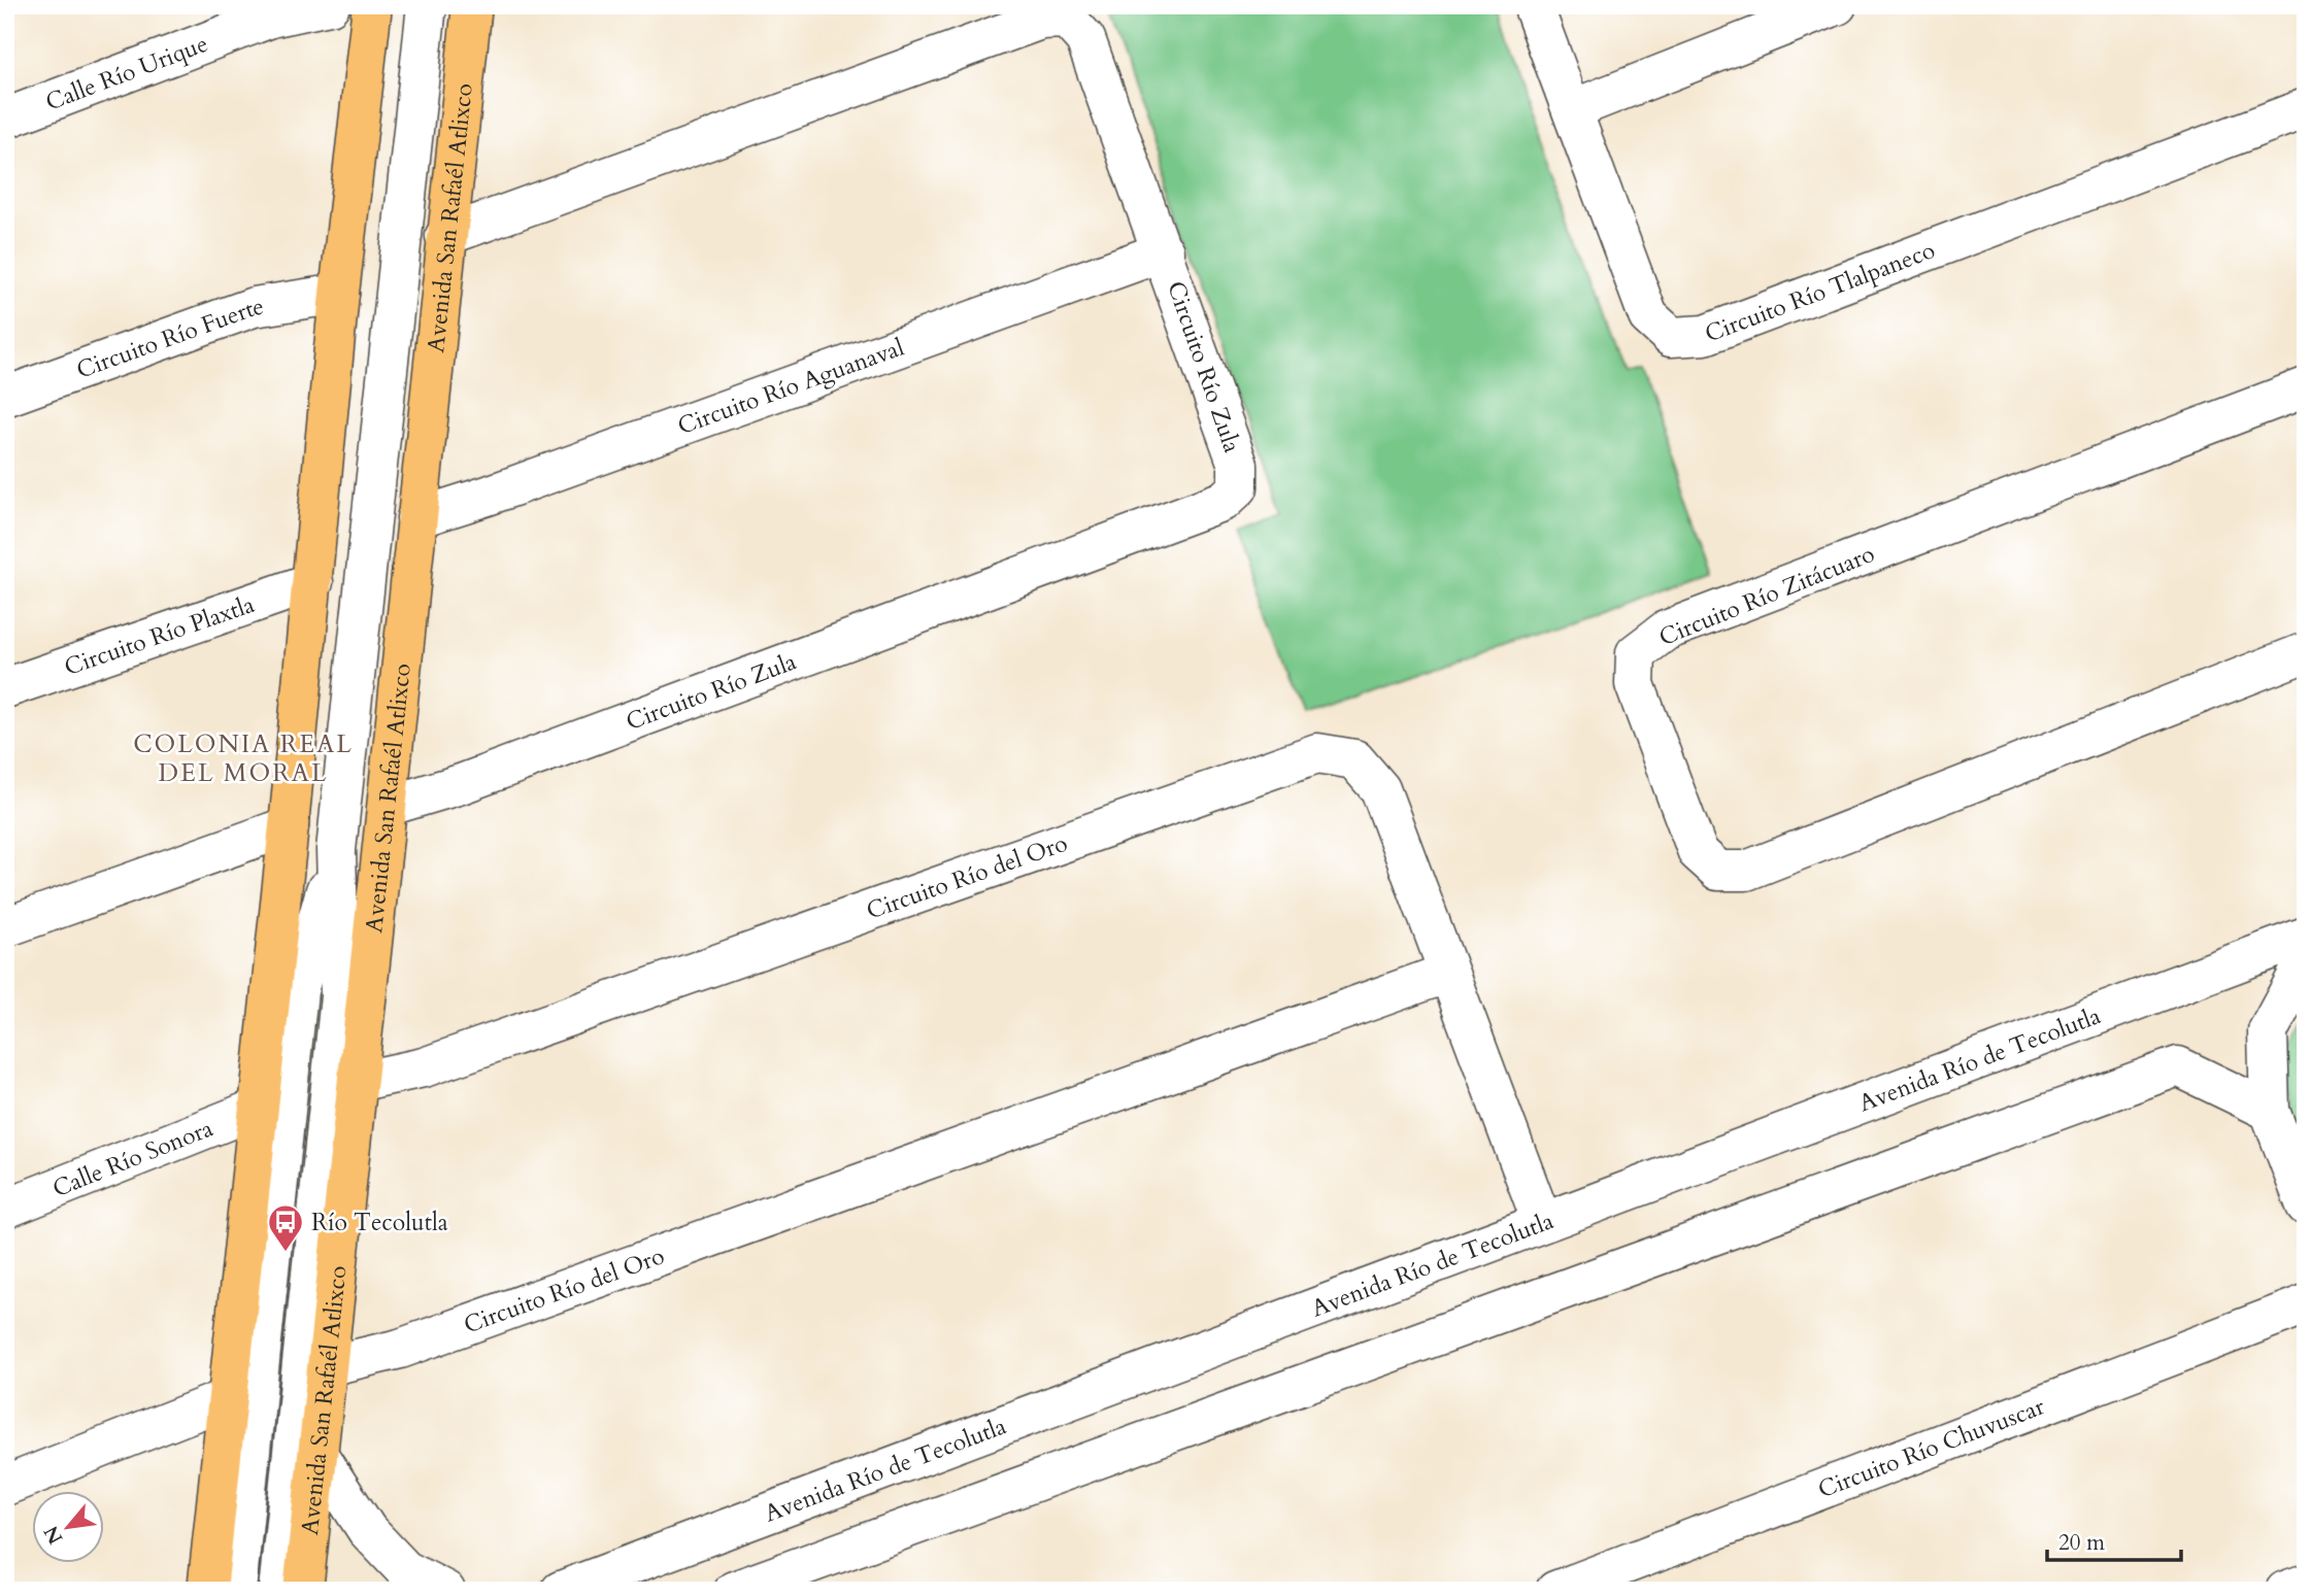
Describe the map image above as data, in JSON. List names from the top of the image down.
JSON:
{
  "streets": {
    "main road": ["Avenida San Rafaél Atlixco"],
    "street": [
      "Calle Río Urique",
      "Circuito Río Tlalpaneco",
      "Circuito Río Fuerte",
      "Circuito Río Zula",
      "Circuito Río Aguanaval",
      "Circuito Río Zitácuaro",
      "Circuito Río Plaxtla",
      "Circuito Río del Oro",
      "Avenida Río de Tecolutla",
      "Calle Río Sonora",
      "Circuito Río Chuvuscar"
    ]
  },
  "crossings": [
    ["Avenida San Rafaél Atlixco", "Circuito Río Zula"],
    ["Avenida San Rafaél Atlixco", "Circuito Río Aguanaval"],
    ["Avenida San Rafaél Atlixco", "Circuito Río del Oro"],
    ["Circuito Río Zula", "Circuito Río Aguanaval"],
    ["Circuito Río del Oro", "Avenida Río de Tecolutla"]
  ],
  "districts": ["COLONIA REAL DEL MORAL"],
  "places": {
    "bus stop": ["Río Tecolutla"]
  },
  "scale_bar": "20 m",
  "north": "bottom left"
}
